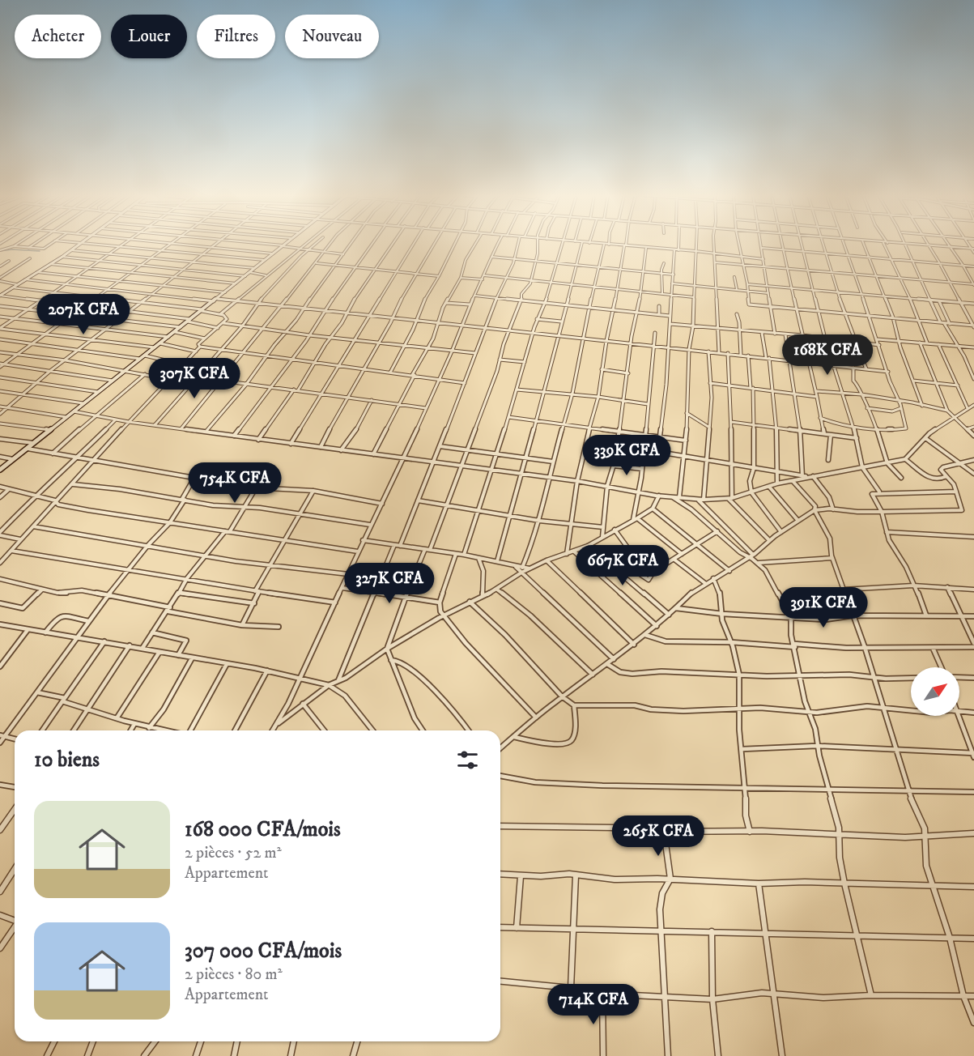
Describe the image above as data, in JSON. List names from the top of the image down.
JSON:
{
  "north": "top right",
  "page": {
    "chip": [
      "Acheter",
      "Louer",
      "Filtres",
      "Nouveau"
    ],
    "price": [
      "207K CFA",
      "168K CFA",
      "307K CFA",
      "339K CFA",
      "754K CFA",
      "667K CFA",
      "327K CFA",
      "391K CFA",
      "265K CFA",
      "714K CFA"
    ],
    "heading": "10 biens",
    "list": [
      {
        "name": "168 000 CFA/mois",
        "note": "2 pièces · 52 m² · Appartement"
      },
      {
        "name": "307 000 CFA/mois",
        "note": "2 pièces · 80 m² · Appartement"
      }
    ]
  }
}
